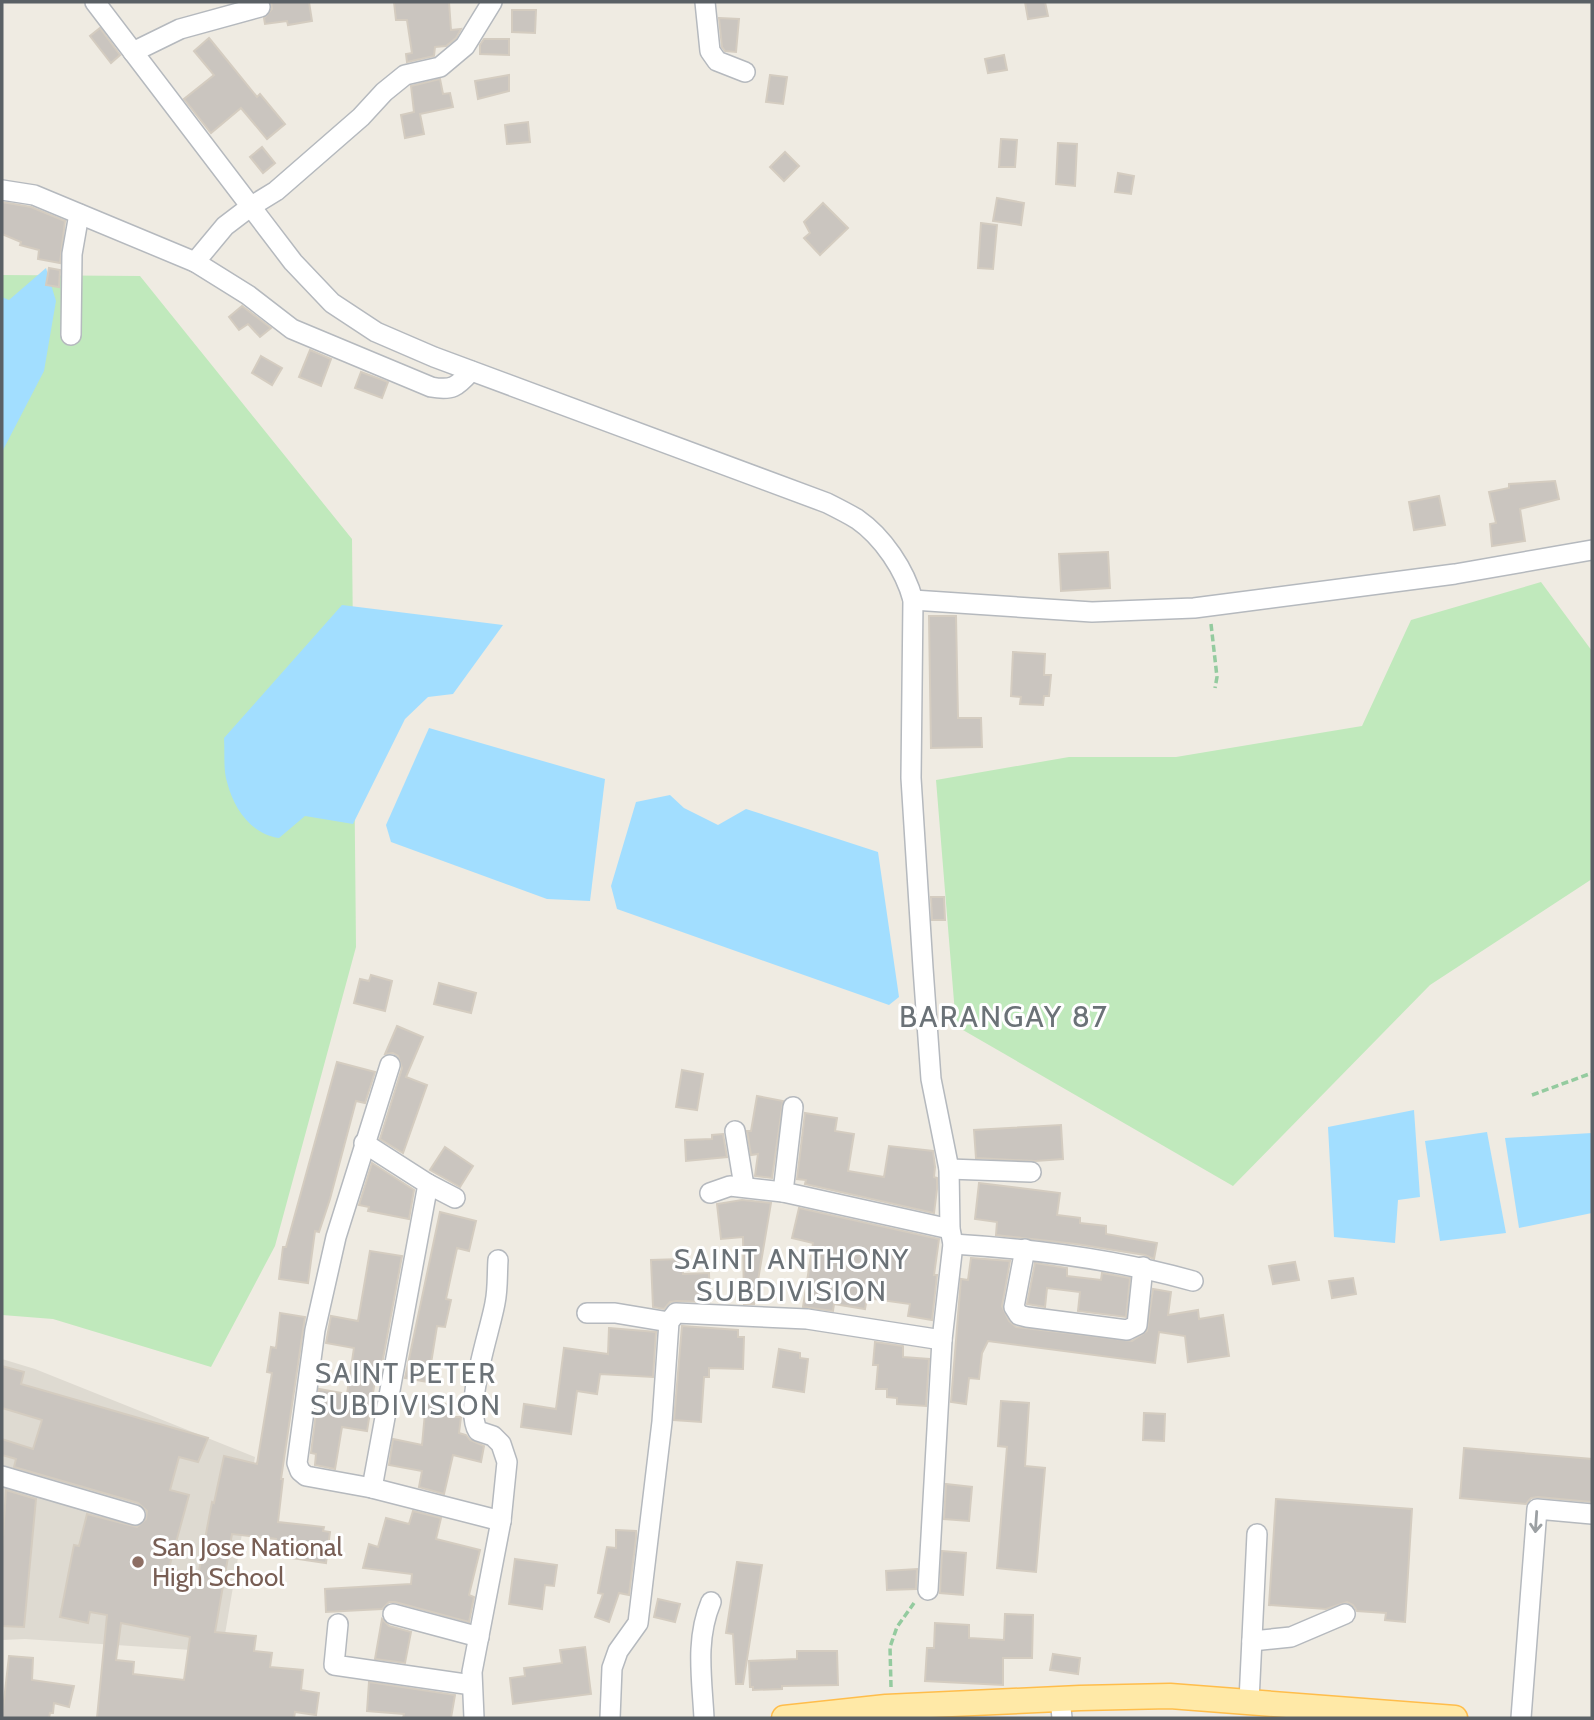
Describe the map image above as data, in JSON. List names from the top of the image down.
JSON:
{
  "districts": ["BARANGAY 87", "SAINT ANTHONY SUBDIVISION", "SAINT PETER SUBDIVISION"],
  "places": ["San Jose National High School"]
}
